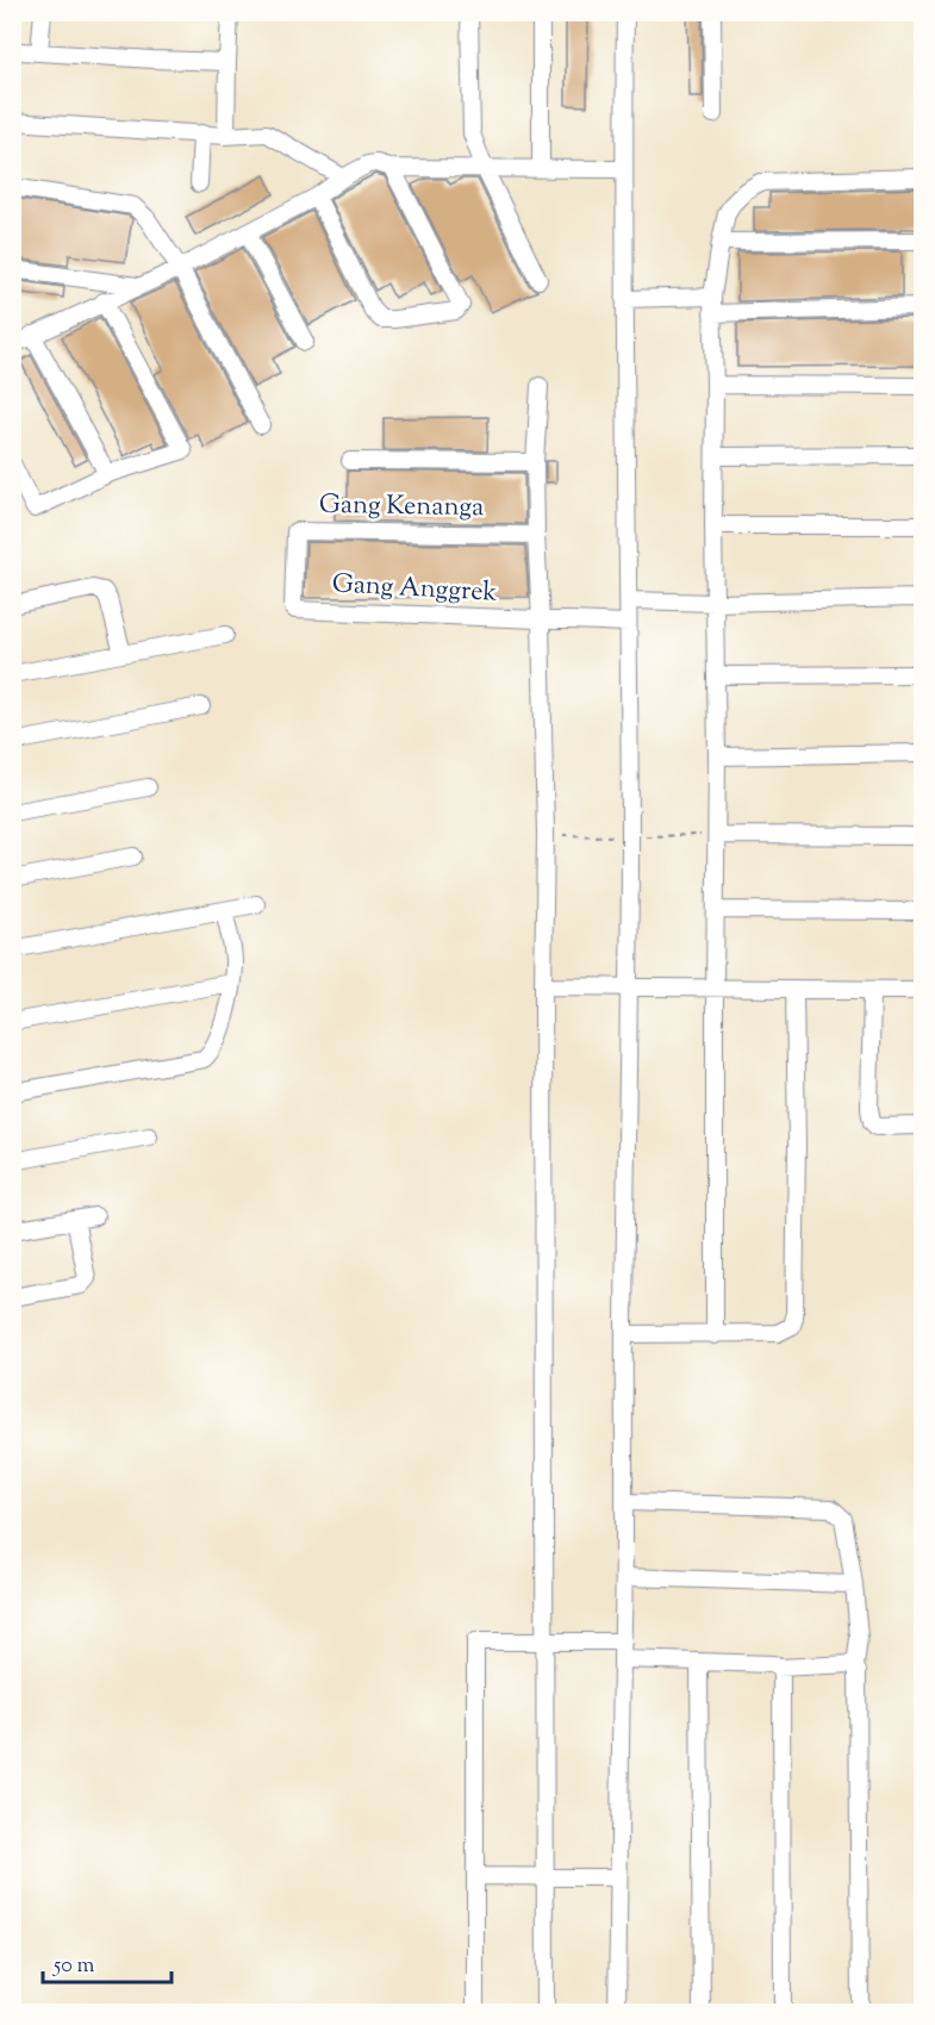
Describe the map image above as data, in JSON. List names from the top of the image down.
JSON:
{
  "streets": {
    "street": ["Gang Kenanga", "Gang Anggrek"]
  },
  "crossings": [
    ["Gang Kenanga", "Gang Anggrek"]
  ],
  "scale_bar": "50 m"
}
